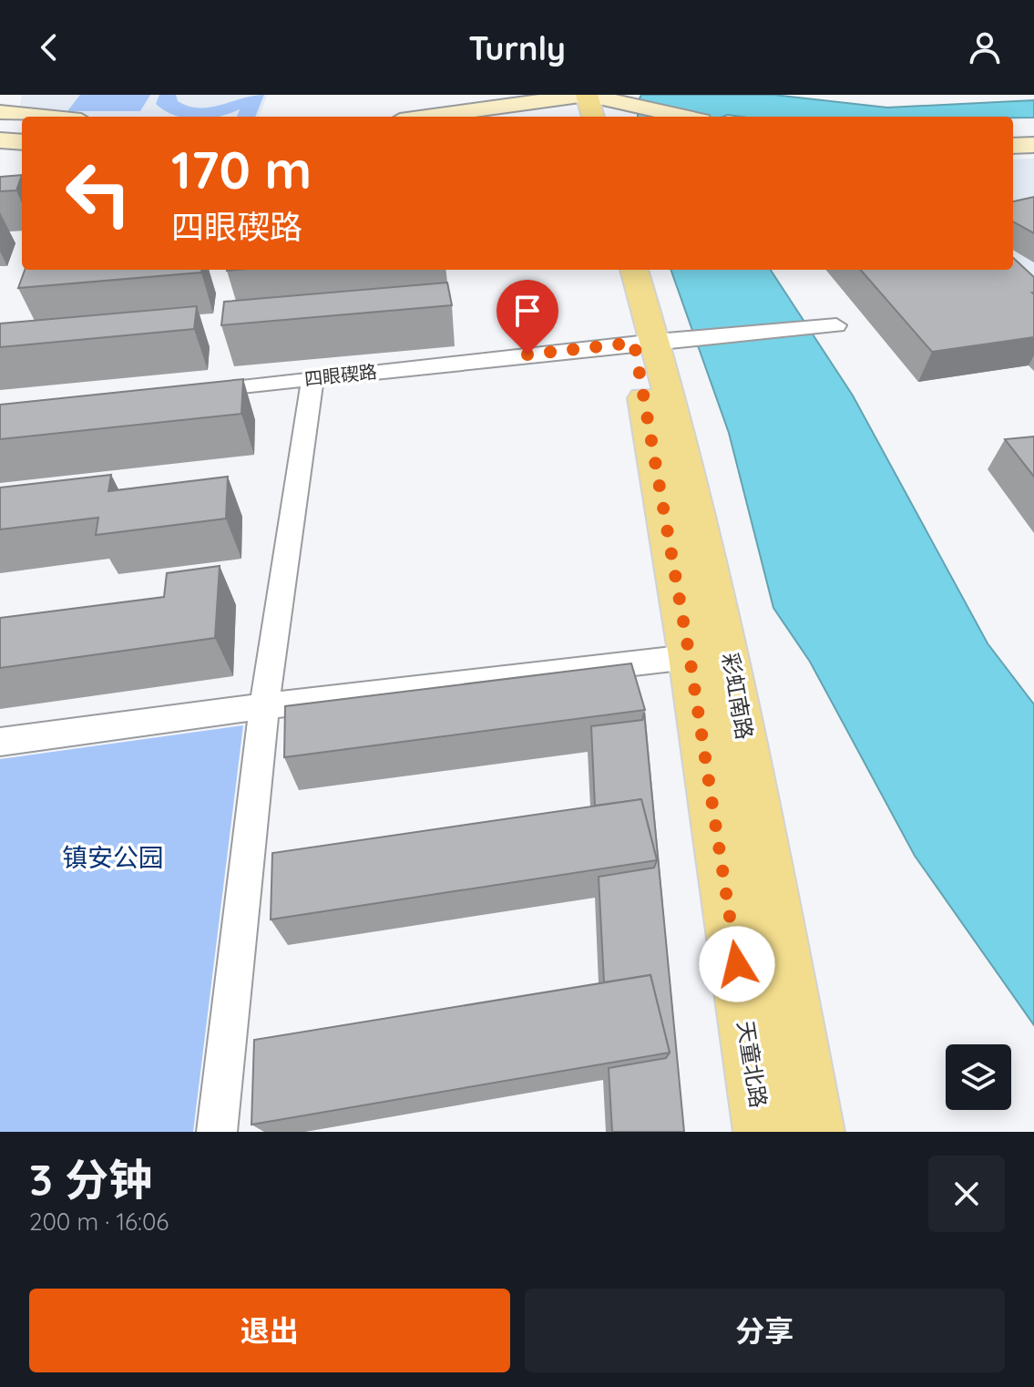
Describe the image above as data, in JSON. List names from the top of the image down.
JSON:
{
  "streets": {
    "main road": ["彩虹南路", "天童北路"],
    "street": ["四眼碶路"]
  },
  "crossings": [
    ["四眼碶路", "天童北路"],
    ["彩虹南路", "天童北路"]
  ],
  "parks": ["镇安公园"],
  "page": {
    "header": "Turnly",
    "turn": ["170 m", "四眼碶路"],
    "heading": ["3 分钟", "200 m · 16:06"],
    "buttons": ["退出", "分享"]
  }
}
